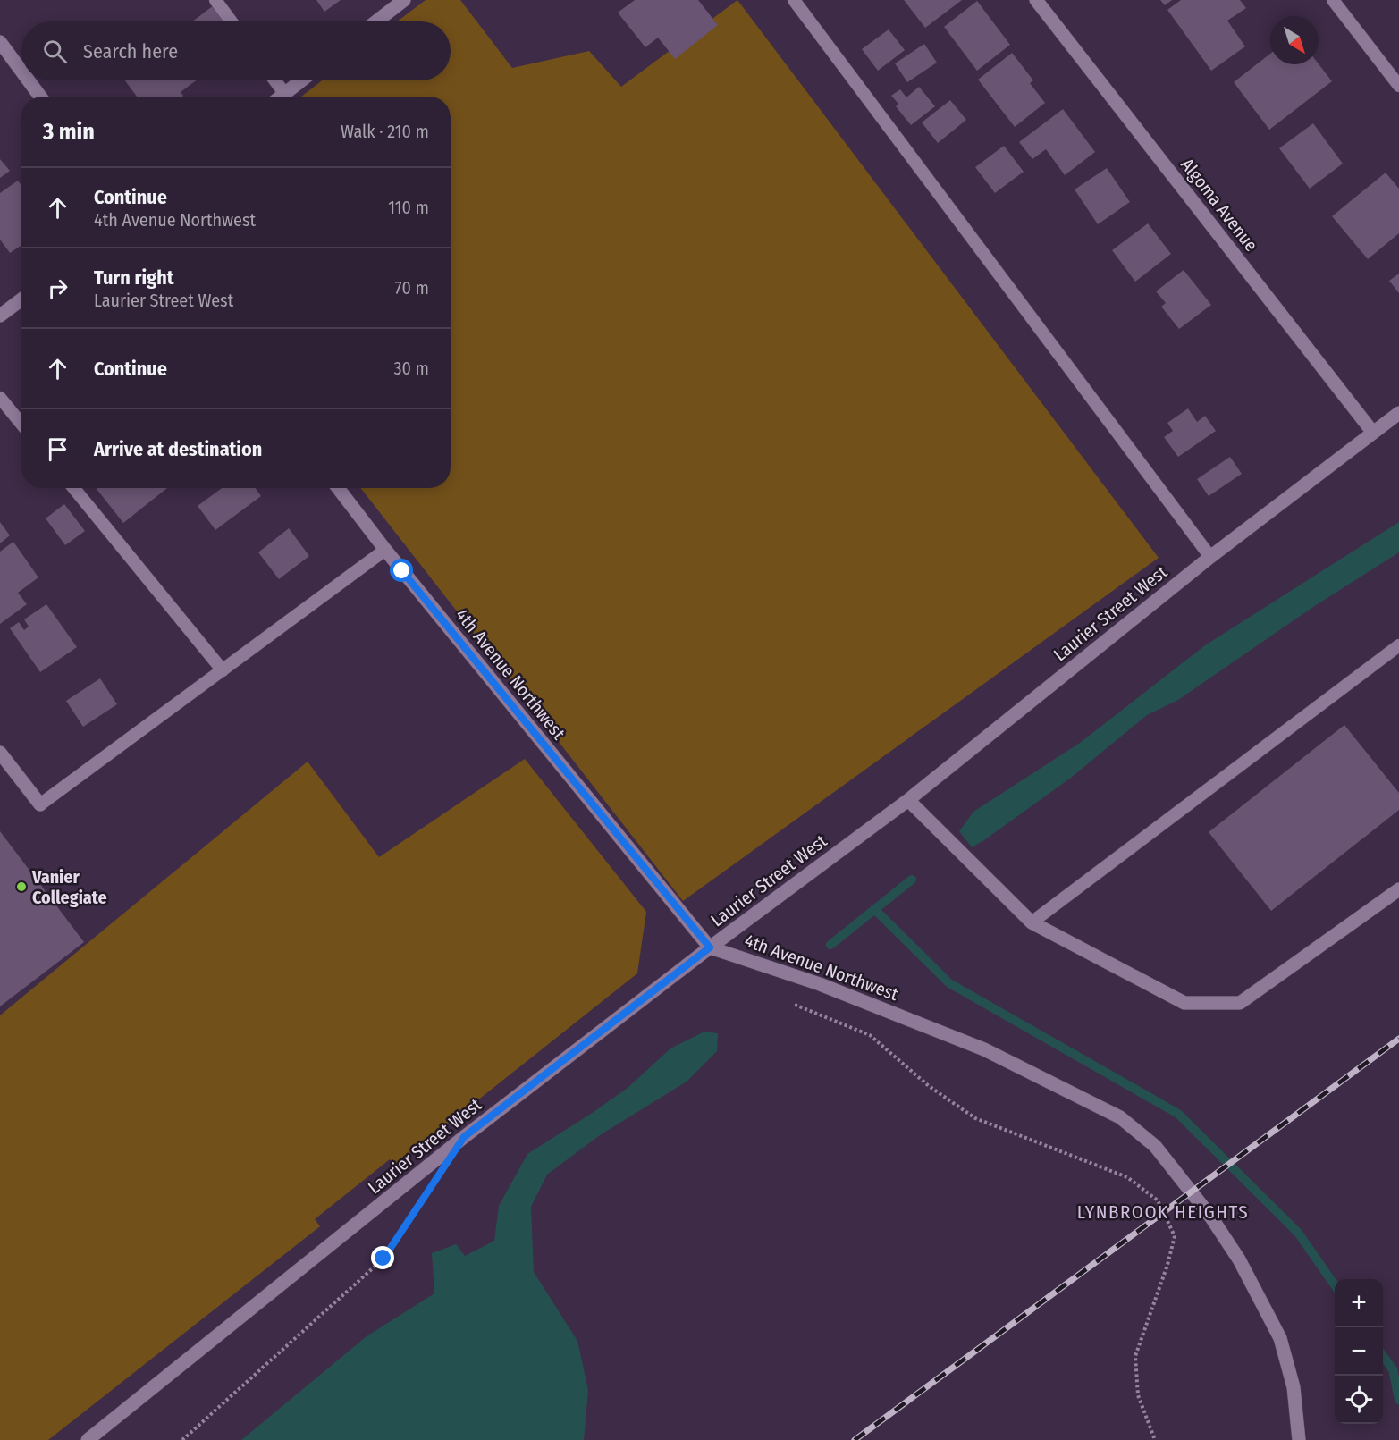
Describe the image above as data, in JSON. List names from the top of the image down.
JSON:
{
  "streets": {
    "street": ["Algoma Avenue", "Laurier Street West", "4th Avenue Northwest"]
  },
  "crossings": [
    ["Algoma Avenue", "Laurier Street West"],
    ["Laurier Street West", "4th Avenue Northwest"]
  ],
  "districts": ["LYNBROOK HEIGHTS"],
  "places": ["Vanier Collegiate"],
  "north": "bottom right",
  "page": {
    "search": "Search here",
    "heading": ["3 min", "Walk · 210 m"],
    "list": [
      ["Continue", "4th Avenue Northwest", "110 m"],
      ["Turn right", "Laurier Street West", "70 m"],
      ["Continue", "30 m"],
      "Arrive at destination"
    ],
    "map_buttons": ["+", "−"]
  }
}
